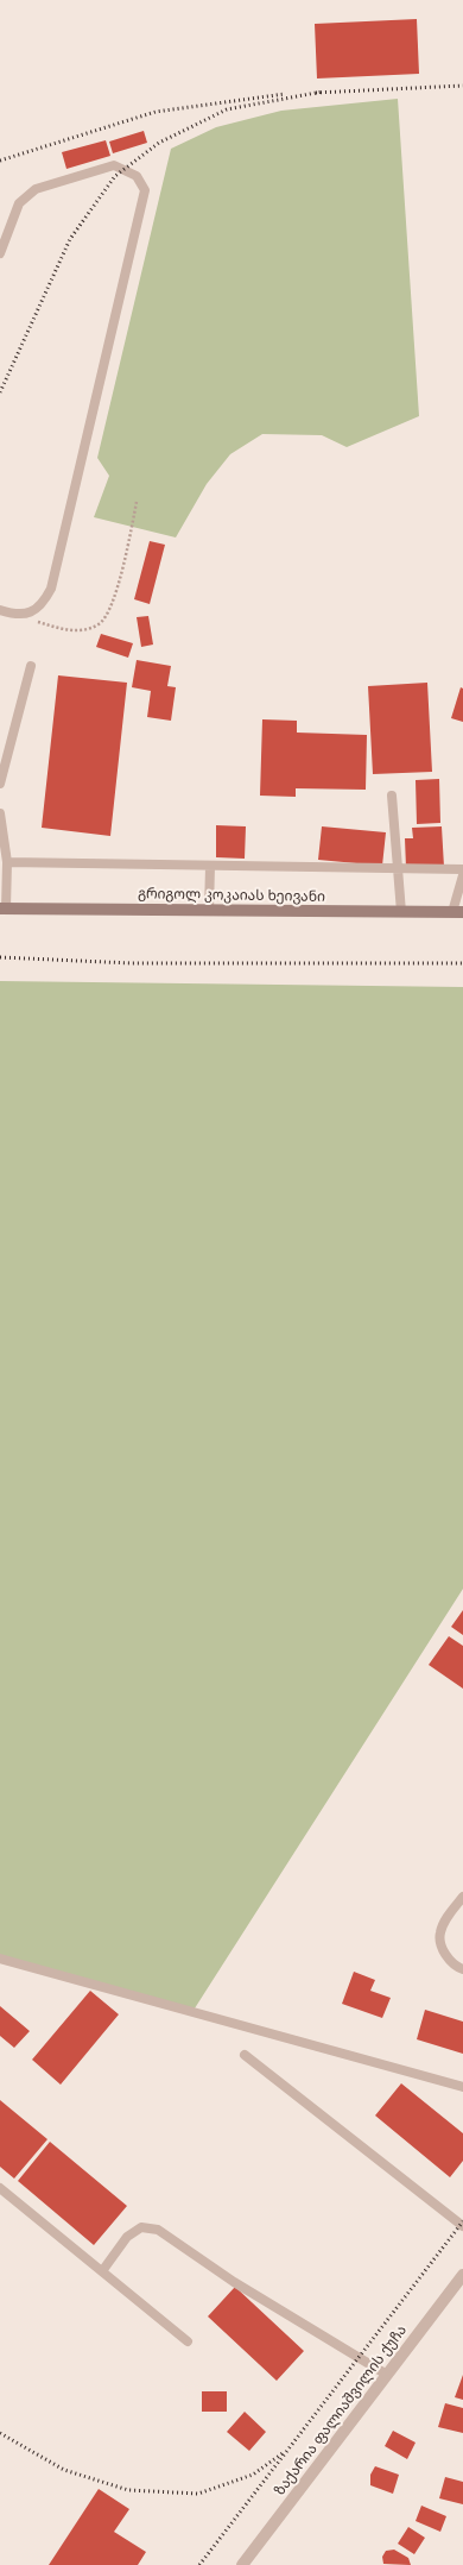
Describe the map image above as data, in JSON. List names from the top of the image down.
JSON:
{
  "streets": {
    "main road": ["გრიგოლ კოკაიას ხეივანი"],
    "street": ["ზაქარია ფალიაშვილის ქუჩა"]
  }
}
